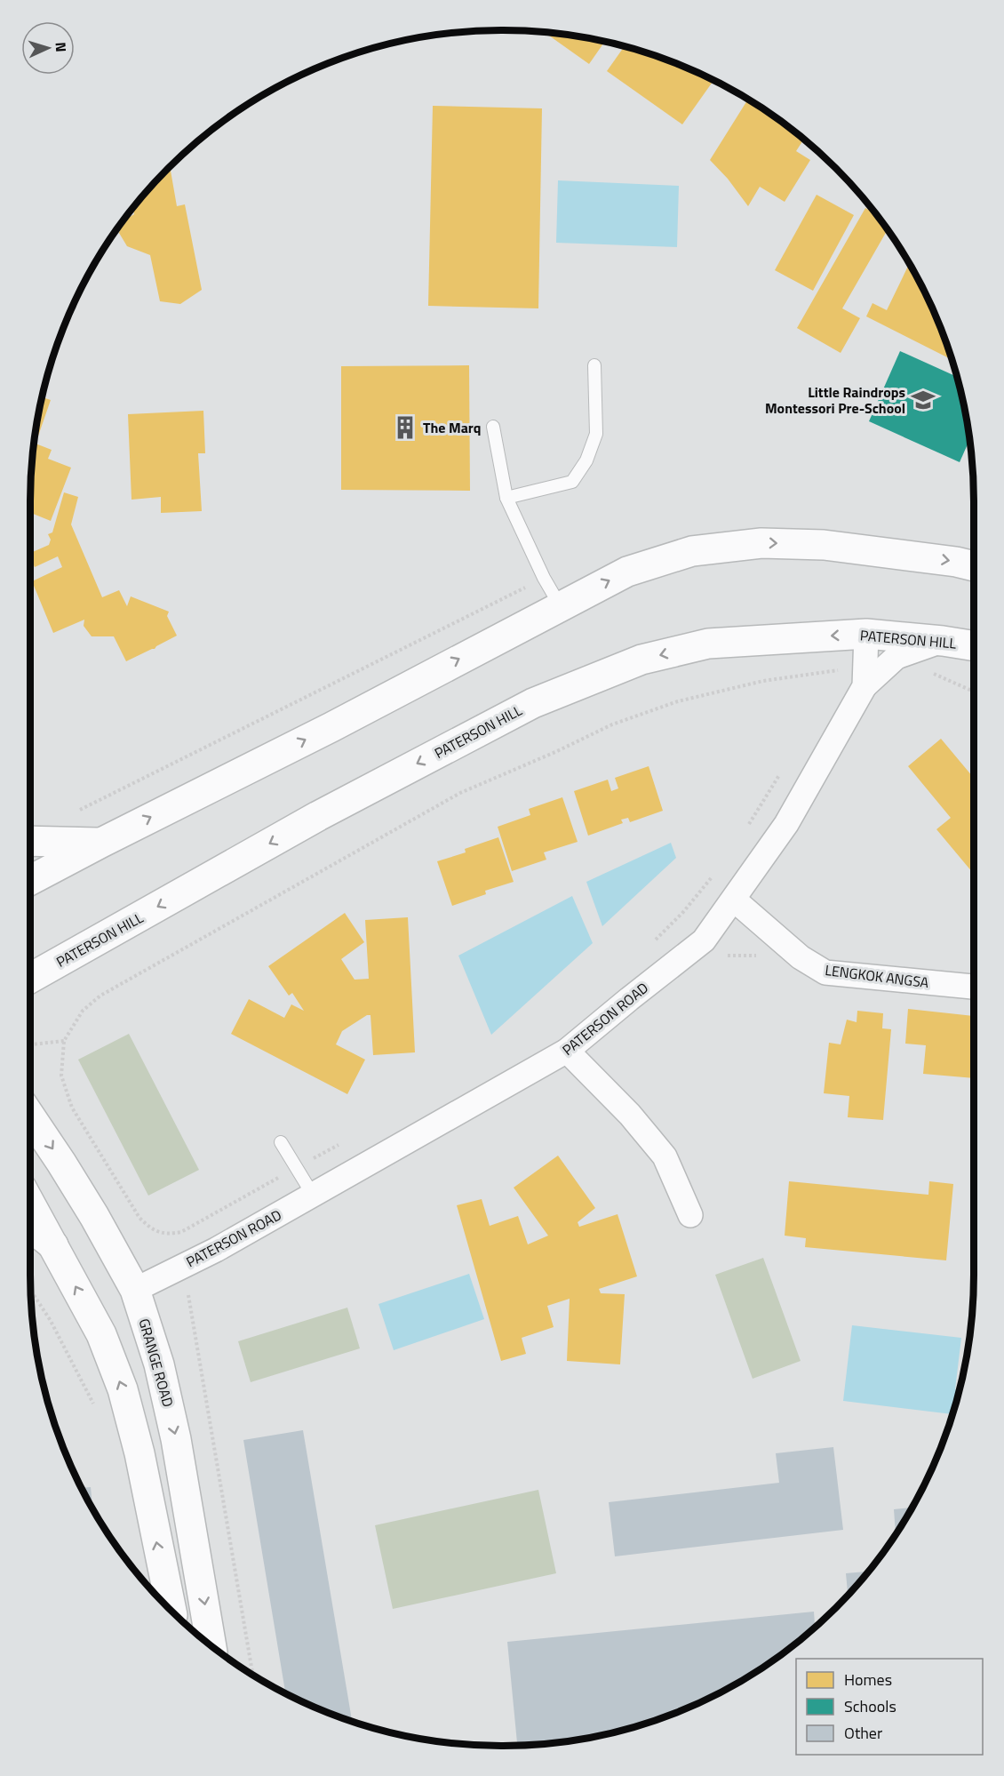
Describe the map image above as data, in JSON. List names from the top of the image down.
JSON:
{
  "streets": {
    "main road": ["PATERSON HILL", "GRANGE ROAD"],
    "street": ["LENGKOK ANGSA", "PATERSON ROAD"]
  },
  "crossings": [
    ["PATERSON HILL", "PATERSON ROAD"],
    ["LENGKOK ANGSA", "PATERSON ROAD"],
    ["PATERSON ROAD", "GRANGE ROAD"]
  ],
  "places": {
    "school or university": ["Little Raindrops Montessori Pre-School"],
    "building": ["The Marq"]
  },
  "legend": ["Homes", "Schools", "Other"],
  "north": "right"
}
